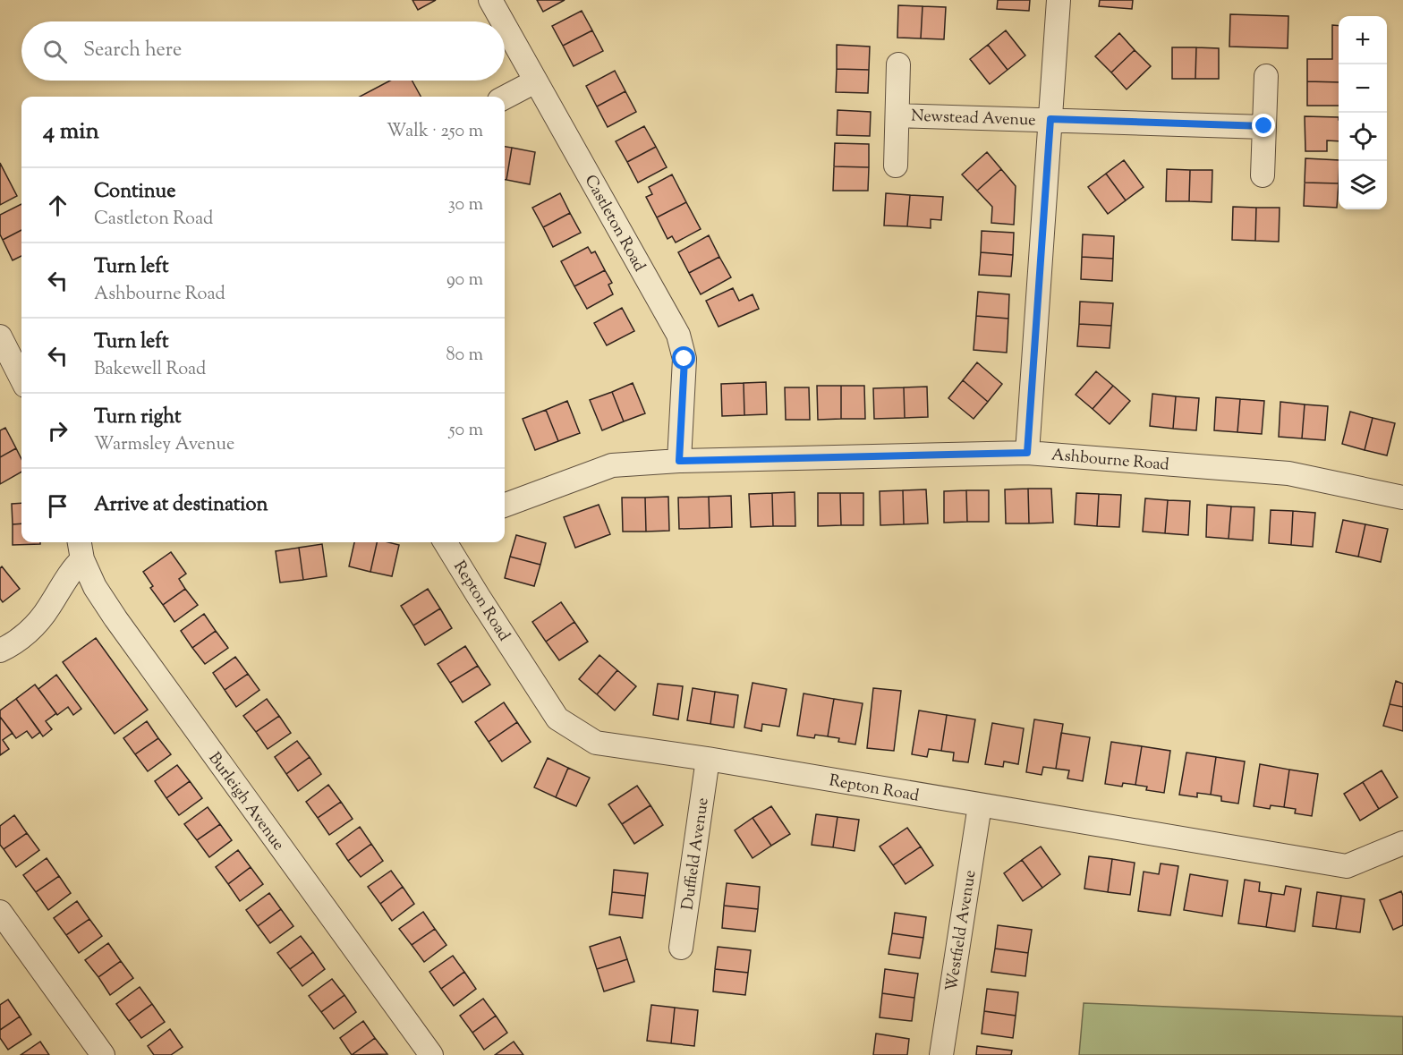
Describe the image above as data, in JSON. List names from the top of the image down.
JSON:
{
  "streets": {
    "street": [
      "Newstead Avenue",
      "Castleton Road",
      "Ashbourne Road",
      "Repton Road",
      "Burleigh Avenue",
      "Duffield Avenue",
      "Westfield Avenue"
    ]
  },
  "crossings": [
    ["Castleton Road", "Ashbourne Road"],
    ["Repton Road", "Duffield Avenue"],
    ["Repton Road", "Westfield Avenue"]
  ],
  "page": {
    "map_buttons": ["+", "−"],
    "search": "Search here",
    "heading": ["4 min", "Walk · 250 m"],
    "list": [
      ["Continue", "Castleton Road", "30 m"],
      ["Turn left", "Ashbourne Road", "90 m"],
      ["Turn left", "Bakewell Road", "80 m"],
      ["Turn right", "Warmsley Avenue", "50 m"],
      "Arrive at destination"
    ]
  }
}
